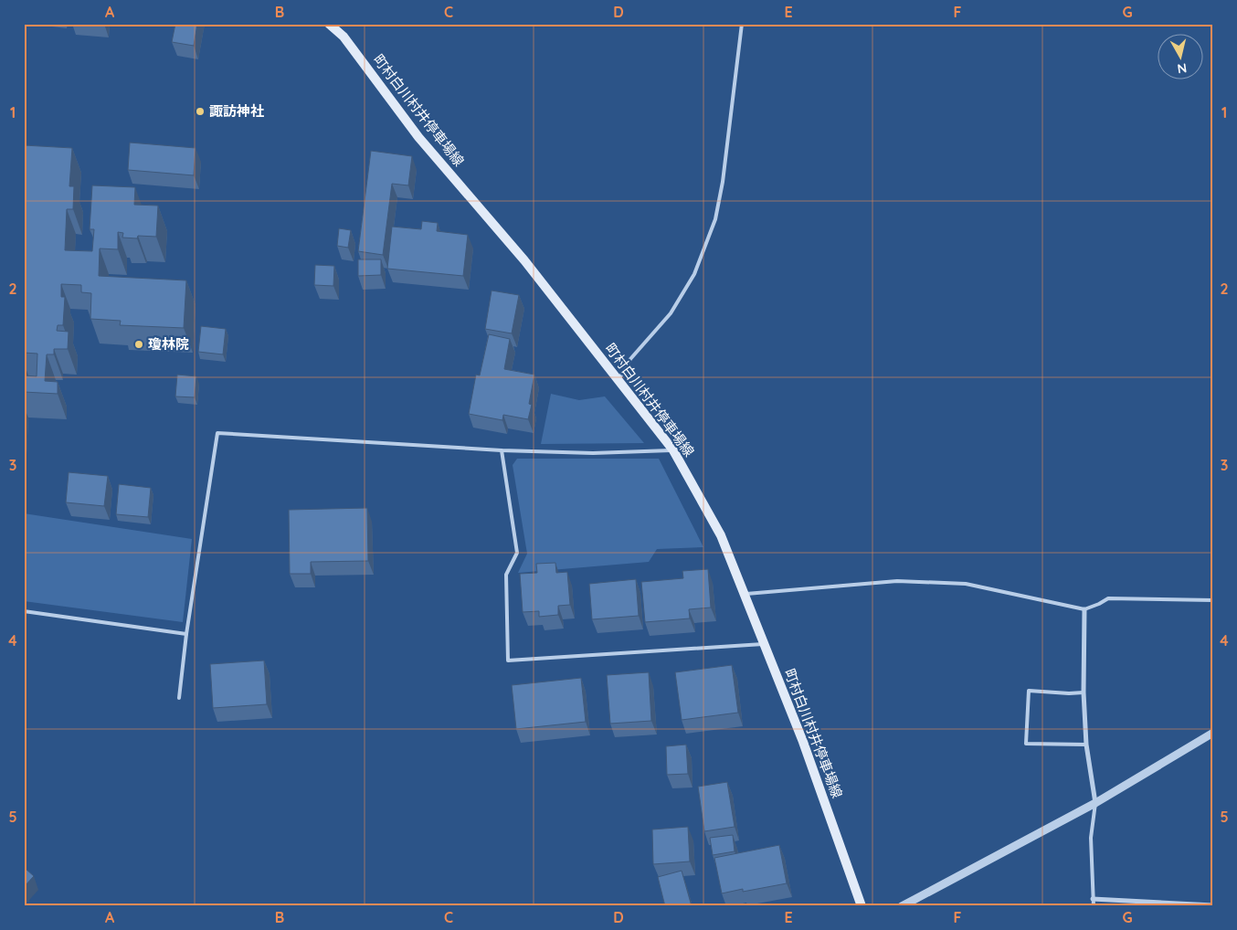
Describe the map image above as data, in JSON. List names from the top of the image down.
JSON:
{
  "streets": {
    "main road": ["町村白川村井停車場線"]
  },
  "places": ["諏訪神社", "瓊林院"],
  "north": "bottom",
  "grid": {
    "columns": [
      "A",
      "B",
      "C",
      "D",
      "E",
      "F",
      "G"
    ],
    "rows": [
      "1",
      "2",
      "3",
      "4",
      "5"
    ]
  }
}
